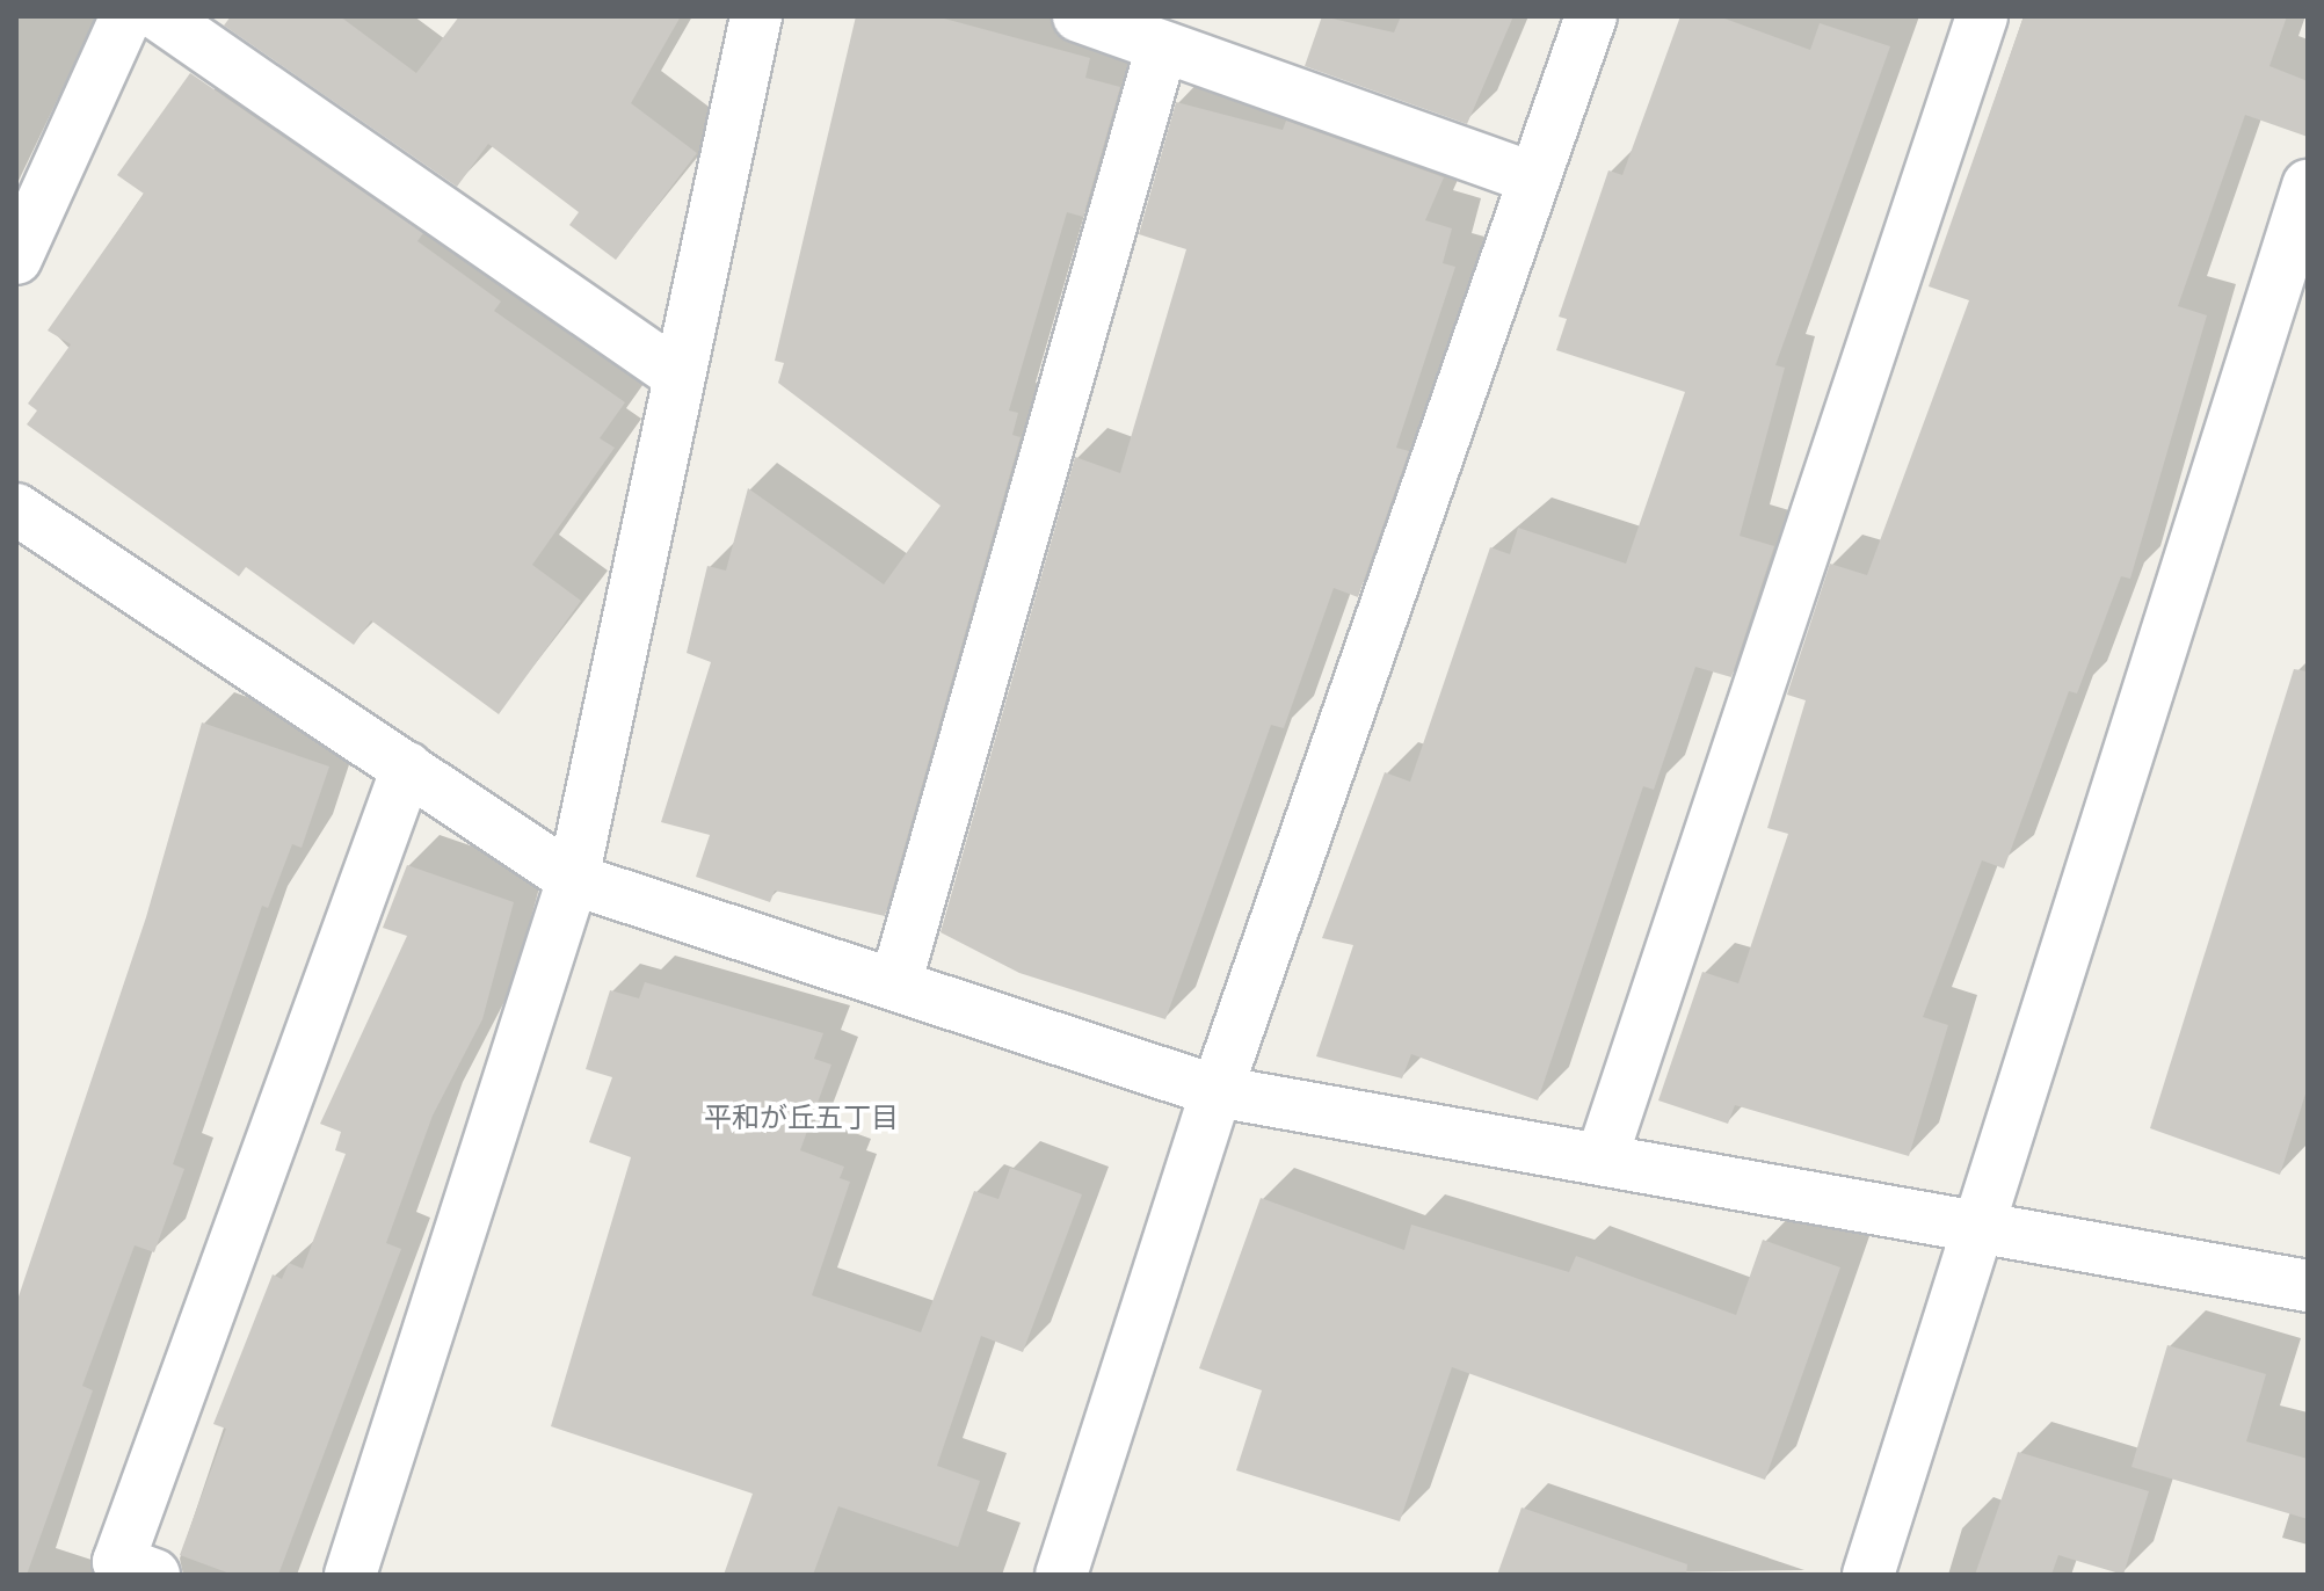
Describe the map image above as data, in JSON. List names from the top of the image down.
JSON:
{
  "districts": ["平和が丘五丁目"]
}
